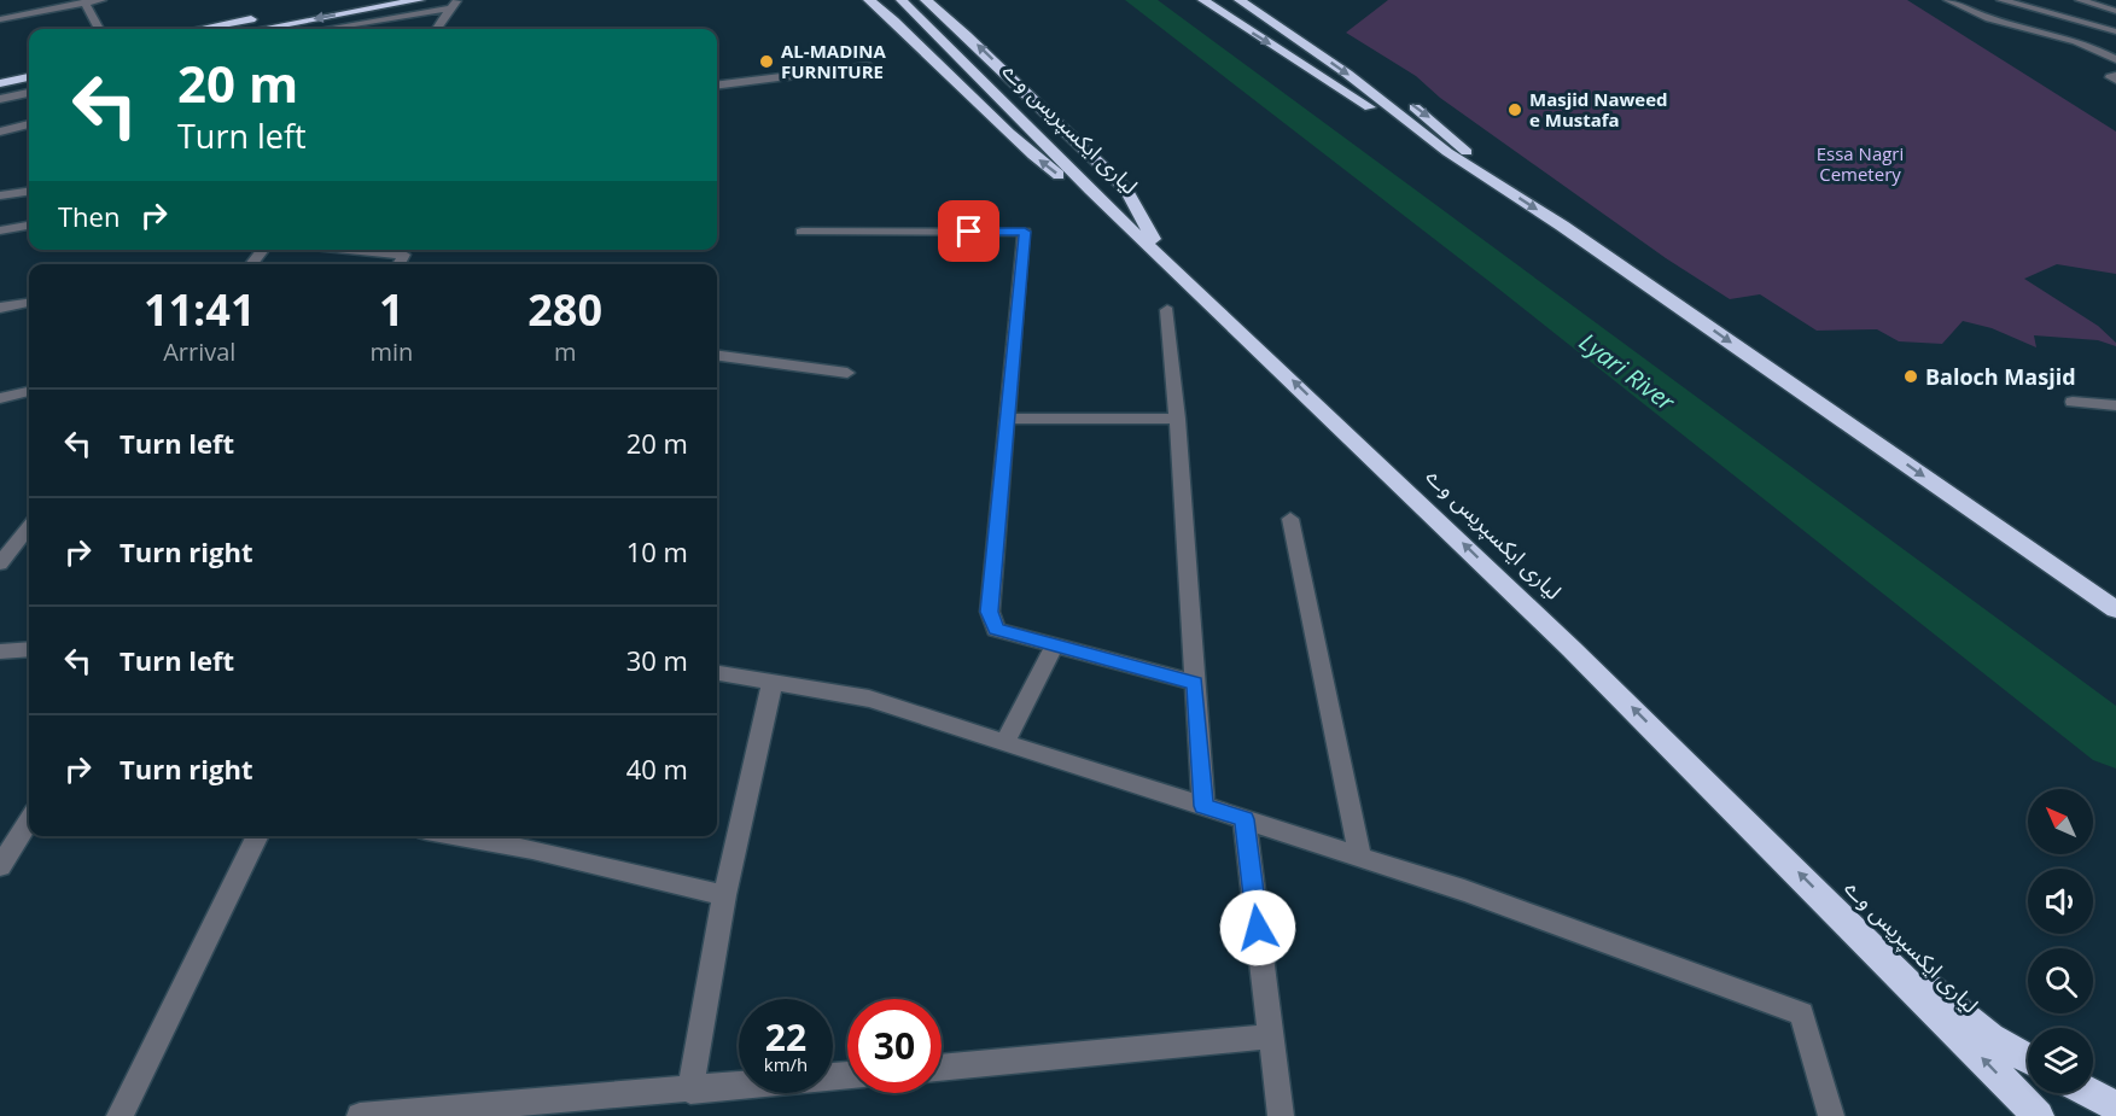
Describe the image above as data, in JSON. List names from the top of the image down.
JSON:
{
  "streets": {
    "highway": ["لیاری ایکسپریس وے"]
  },
  "one_way": ["لیاری ایکسپریس وے"],
  "water": ["Lyari River"],
  "parks": ["Essa Nagri Cemetery"],
  "places": ["AL-MADINA FURNITURE", "Masjid Naweed e Mustafa", "Baloch Masjid"],
  "north": "top left",
  "page": {
    "turn": ["20 m", "Turn left"],
    "then": "Then",
    "eta": [
      "11:41",
      "Arrival",
      "1",
      "min",
      "280",
      "m"
    ],
    "list": [
      {
        "name": "Turn left",
        "value": "20 m"
      },
      {
        "name": "Turn right",
        "value": "10 m"
      },
      {
        "name": "Turn left",
        "value": "30 m"
      },
      {
        "name": "Turn right",
        "value": "40 m"
      }
    ],
    "speed": "22 km/h",
    "limit": "30"
  }
}
